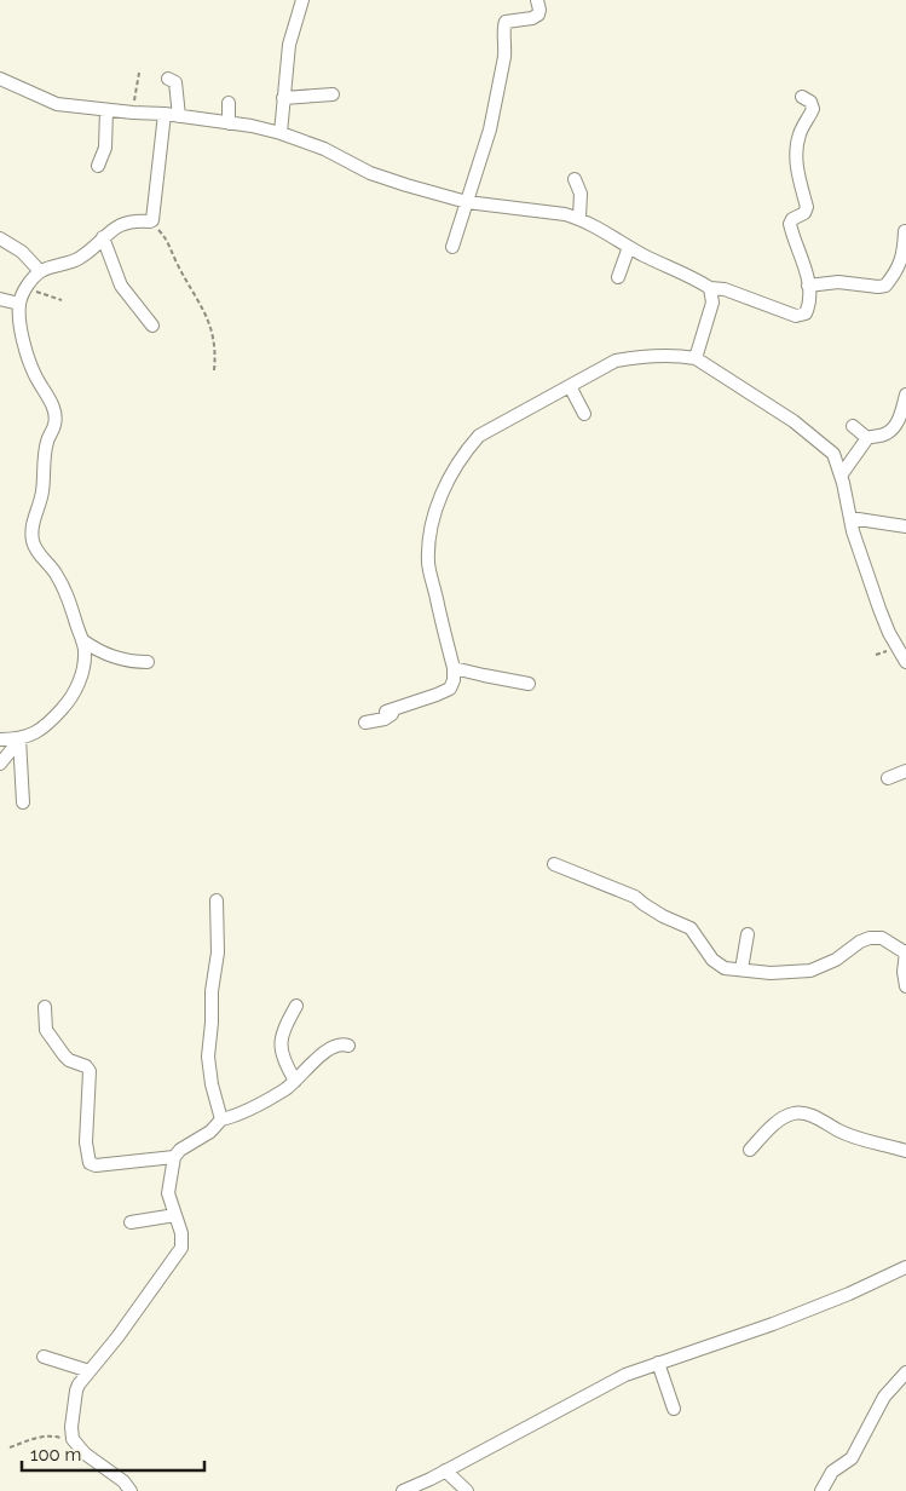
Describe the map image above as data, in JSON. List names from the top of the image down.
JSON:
{
  "scale_bar": "100 m"
}
